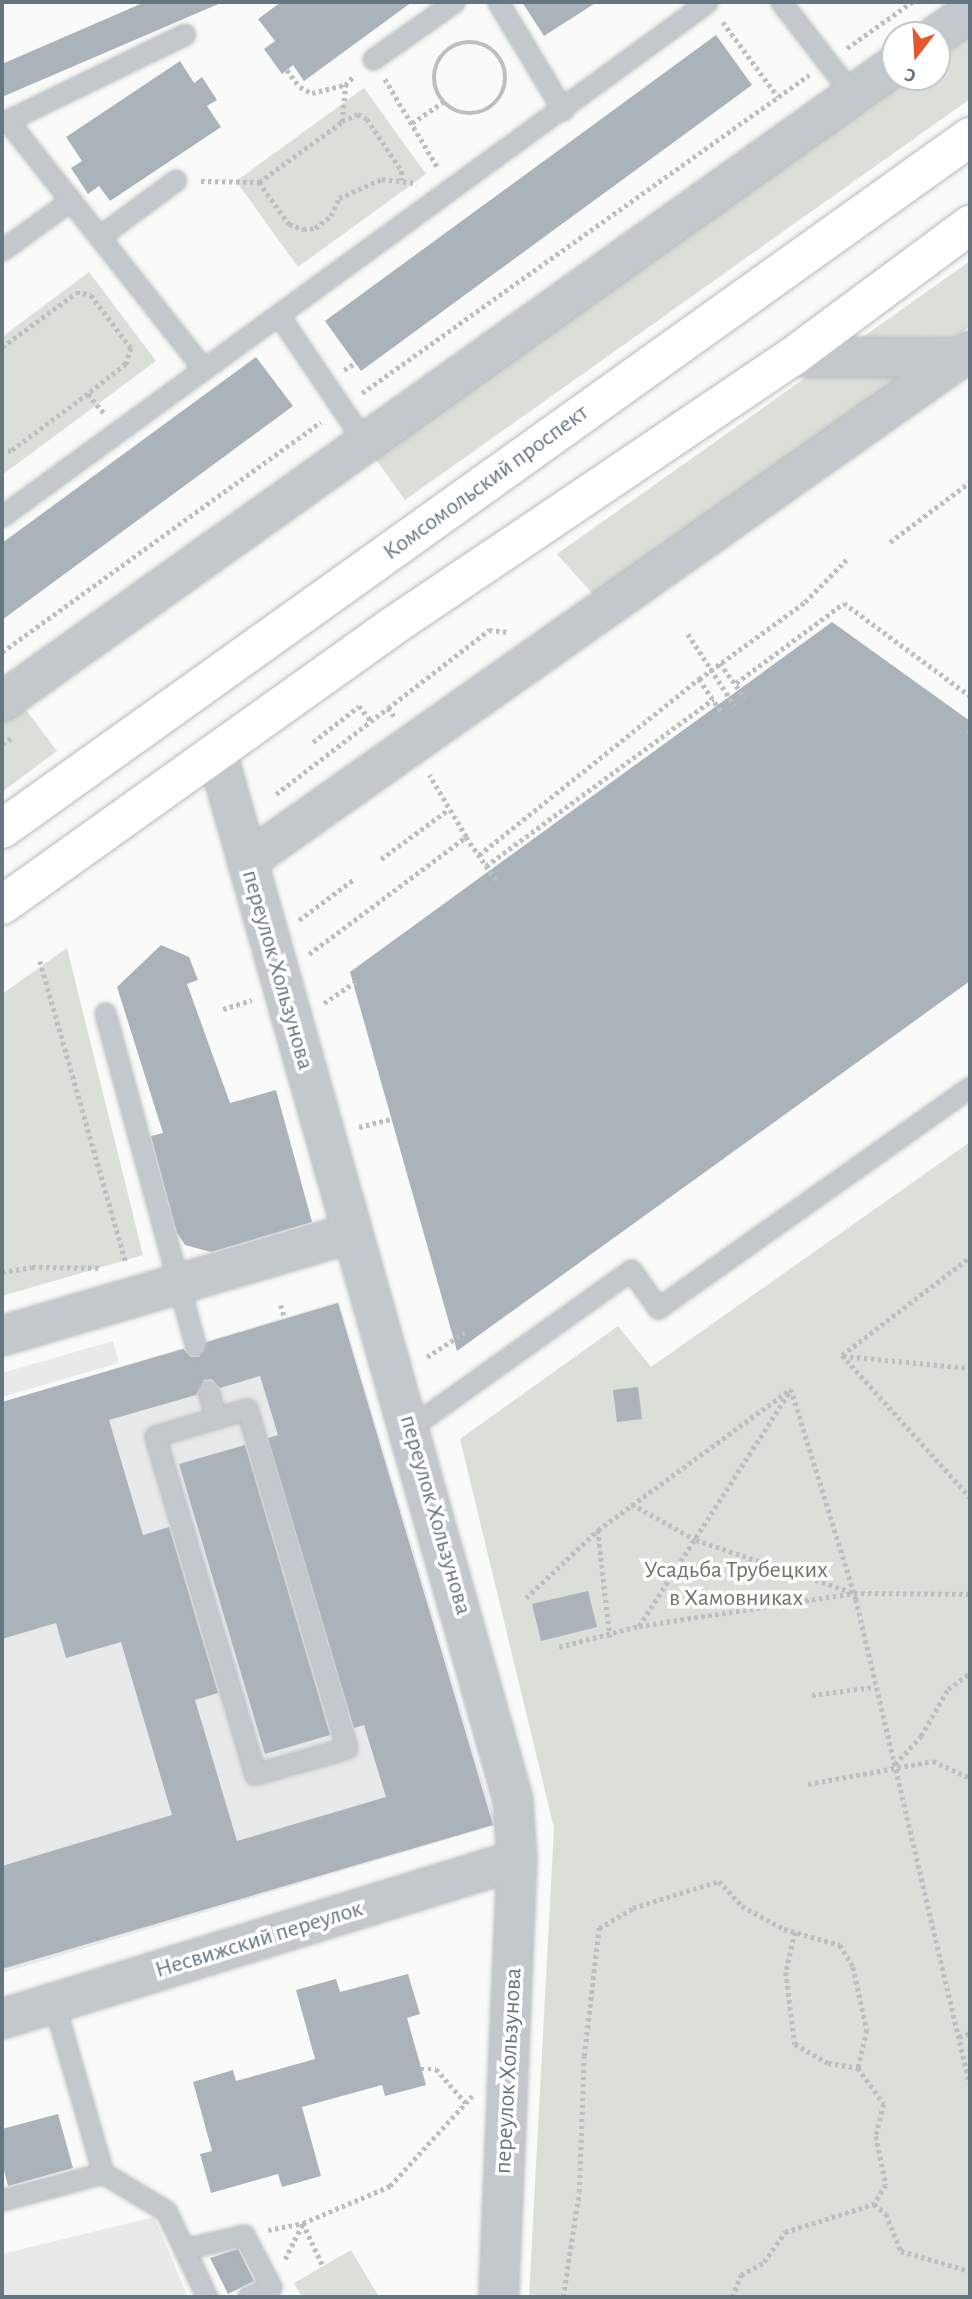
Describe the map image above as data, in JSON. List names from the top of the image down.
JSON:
{
  "streets": {
    "main road": ["Комсомольский проспект"],
    "street": ["переулок Хользунова", "Несвижский переулок"]
  },
  "crossings": [
    ["переулок Хользунова", "Несвижский переулок"]
  ],
  "parks": ["Усадьба Трубецких в Хамовниках"],
  "north": "bottom"
}
